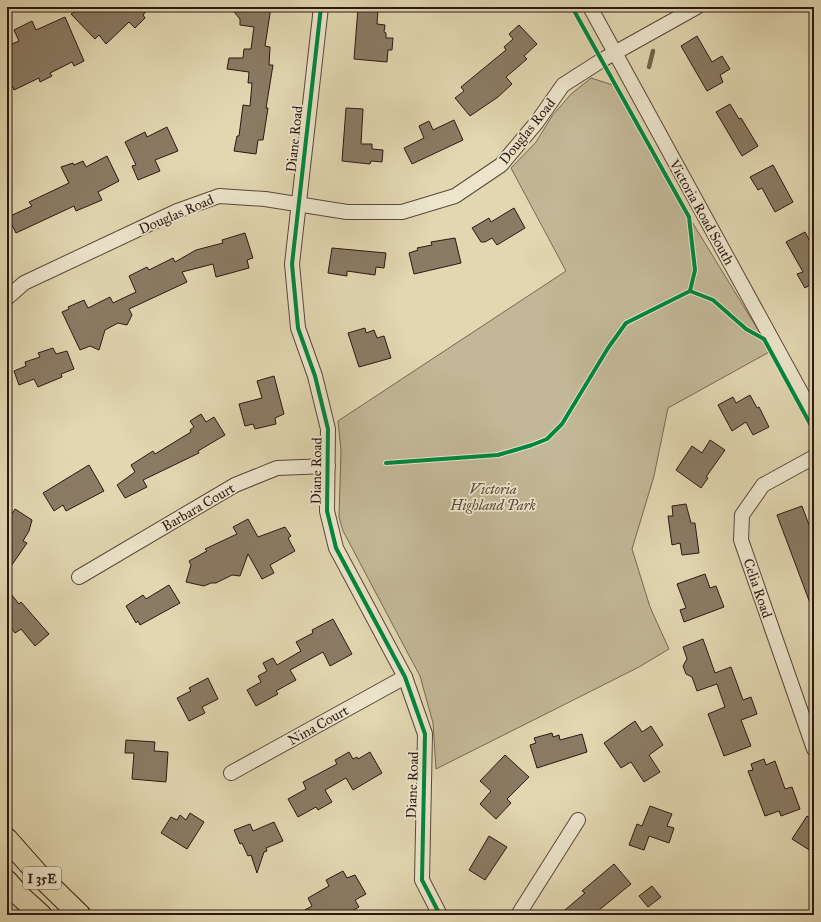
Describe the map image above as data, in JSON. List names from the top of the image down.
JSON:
{
  "streets": {
    "highway": ["I 35E"],
    "street": [
      "Douglas Road",
      "Diane Road",
      "Victoria Road South",
      "Barbara Court",
      "Celia Road",
      "Nina Court"
    ]
  },
  "crossings": [
    ["Douglas Road", "Diane Road"],
    ["Douglas Road", "Victoria Road South"],
    ["Diane Road", "Barbara Court"],
    ["Diane Road", "Nina Court"]
  ],
  "parks": ["Victoria Highland Park"]
}
